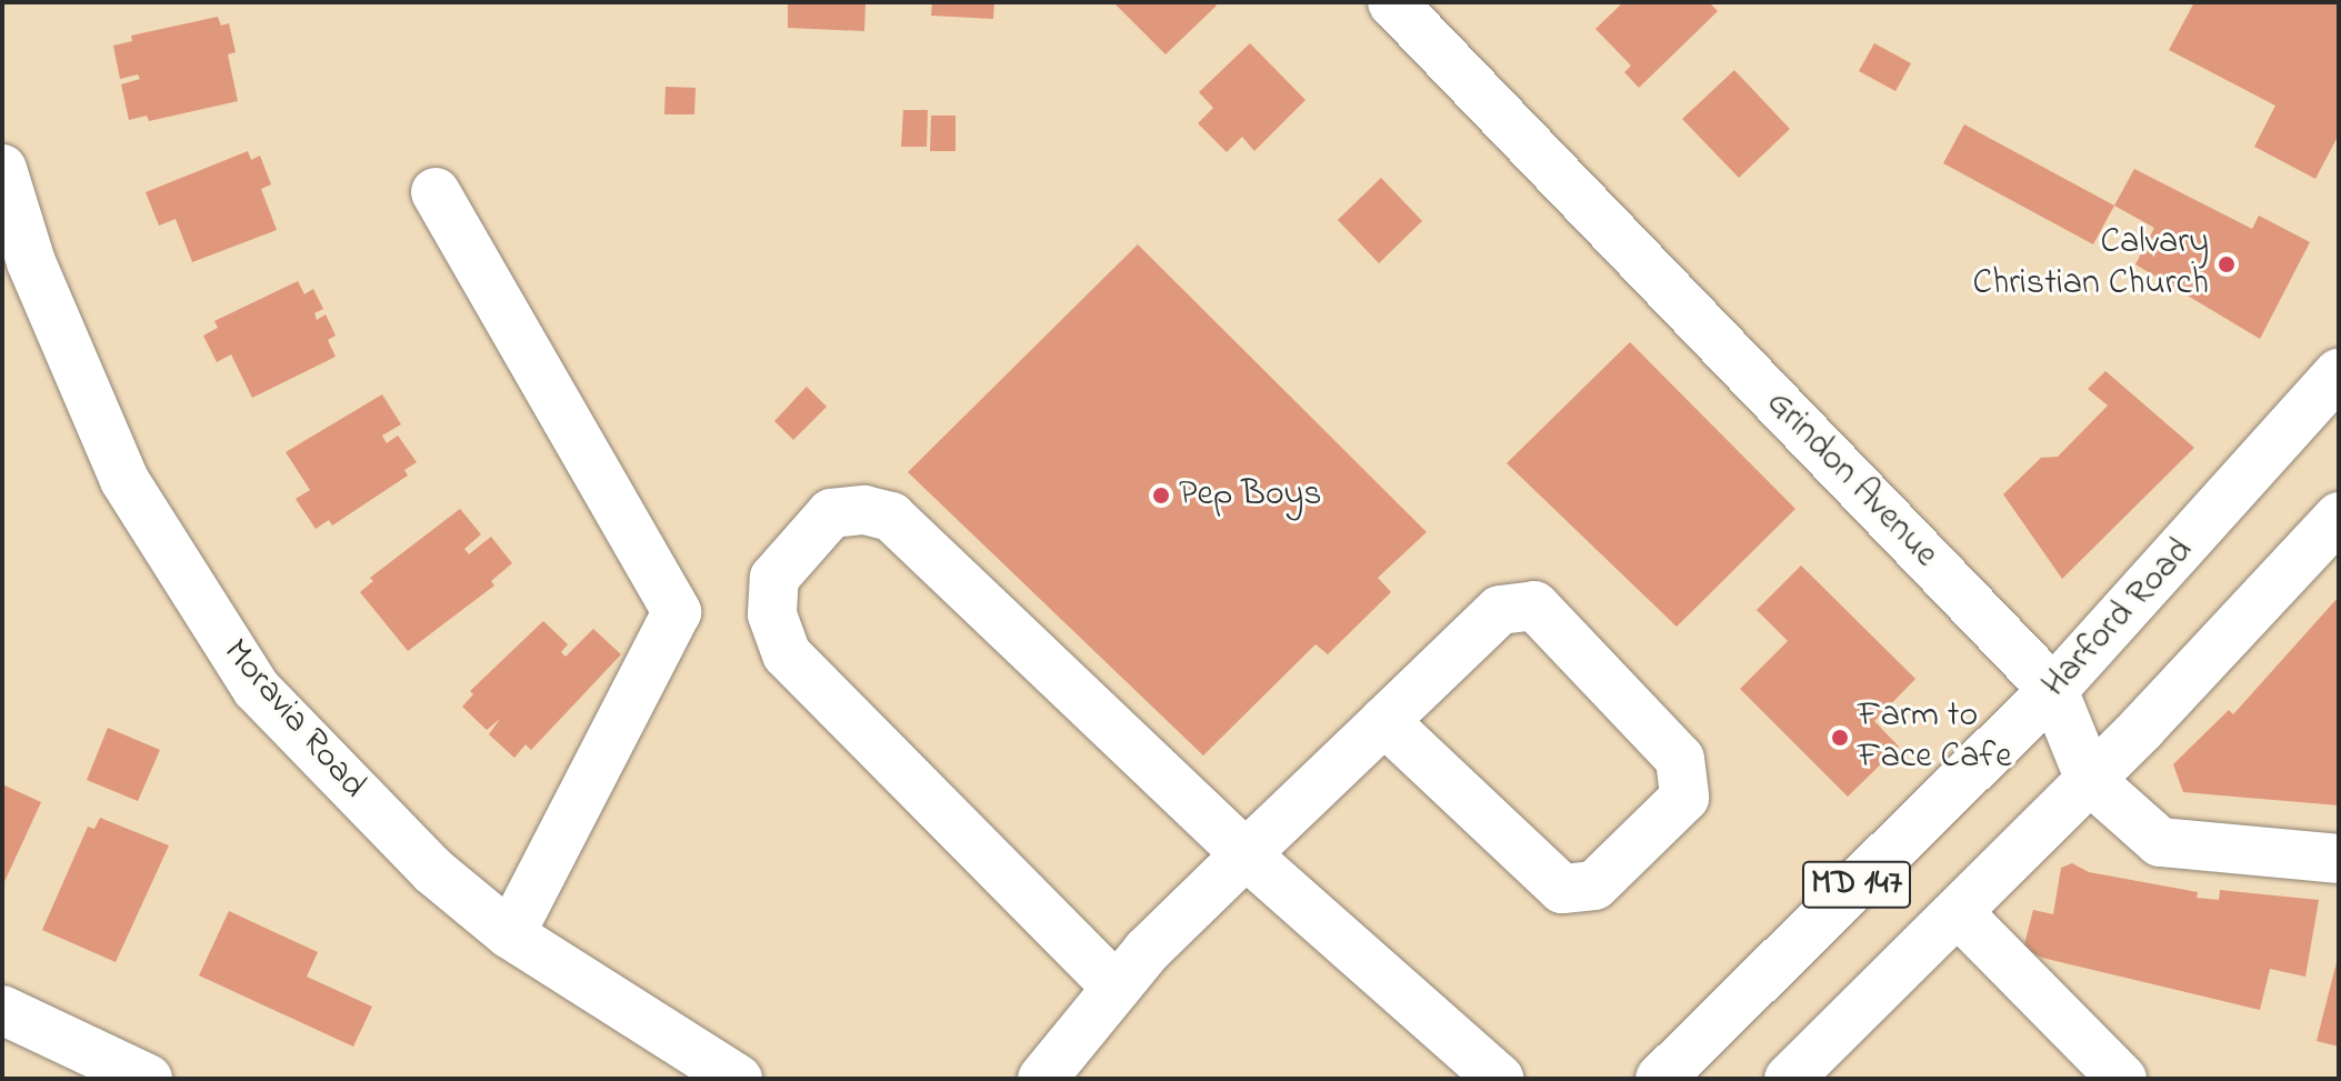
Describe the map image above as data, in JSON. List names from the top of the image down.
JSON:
{
  "streets": {
    "main road": [
      "Grindon Avenue",
      "Harford Road",
      "Moravia Road",
      "MD 147"
    ]
  },
  "crossings": [
    ["Grindon Avenue", "Harford Road"],
    ["Grindon Avenue", "MD 147"]
  ],
  "places": ["Calvary Christian Church", "Pep Boys", "Farm to Face Cafe"]
}
